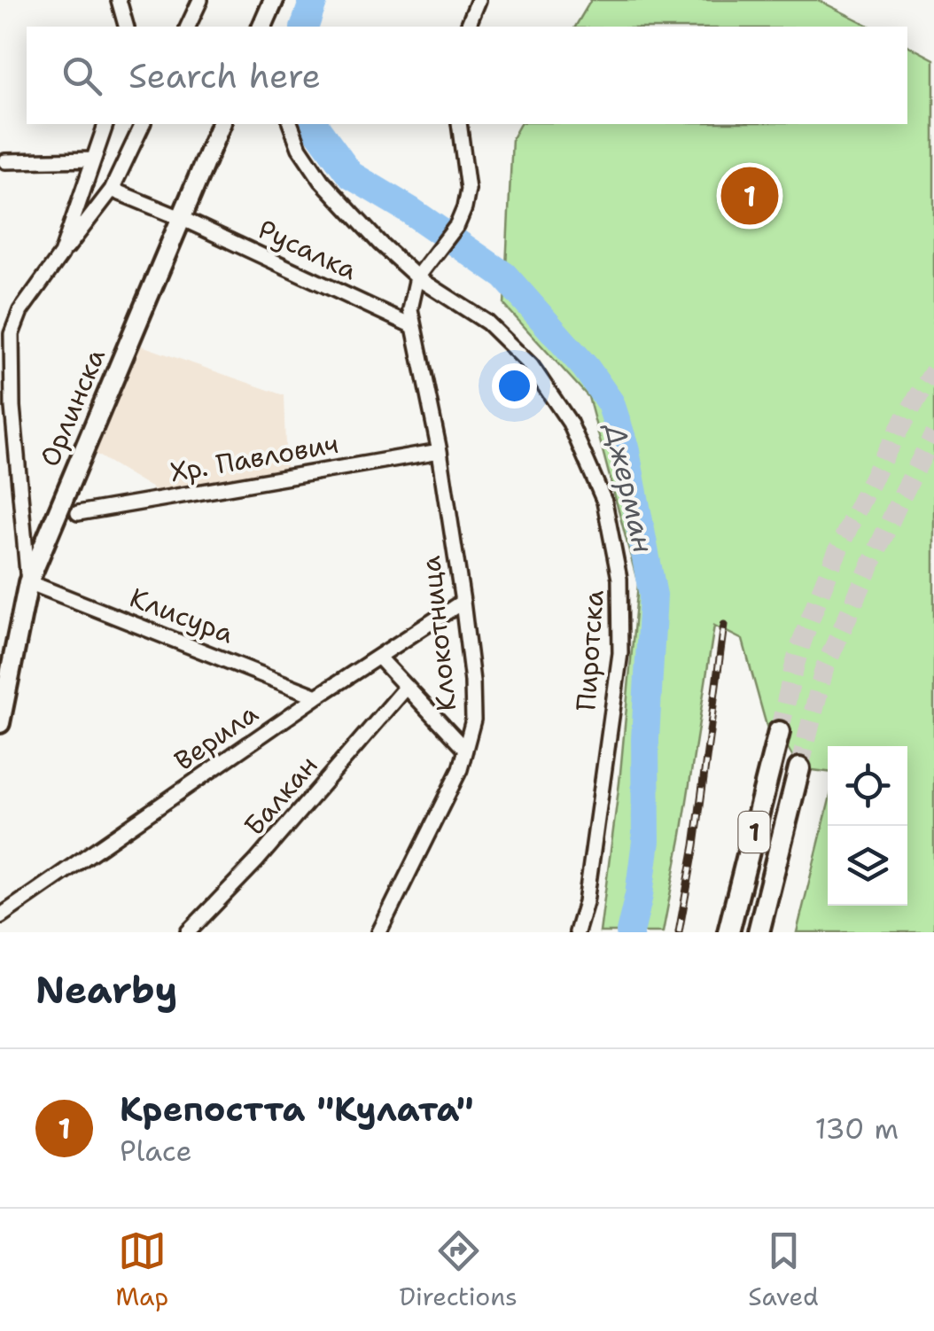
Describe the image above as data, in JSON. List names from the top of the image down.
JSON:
{
  "streets": {
    "main road": ["1"],
    "street": [
      "Русалка",
      "Орлинска",
      "Хр. Павлович",
      "Клисура",
      "Клокотница",
      "Пиротска",
      "Верила",
      "Балкан"
    ]
  },
  "crossings": [
    ["Русалка", "Орлинска"],
    ["Русалка", "Клокотница"],
    ["Орлинска", "Клисура"],
    ["Хр. Павлович", "Клокотница"],
    ["Клисура", "Верила"],
    ["Клокотница", "Пиротска"],
    ["Клокотница", "Верила"]
  ],
  "water": ["Джерман"],
  "page": {
    "search": "Search here",
    "pins": "1",
    "heading": "Nearby",
    "list": [
      {
        "mark": "1",
        "name": "Крепостта \"Кулата\"",
        "note": "Place",
        "value": "130 m"
      }
    ],
    "nav": ["Map", "Directions", "Saved"]
  }
}
